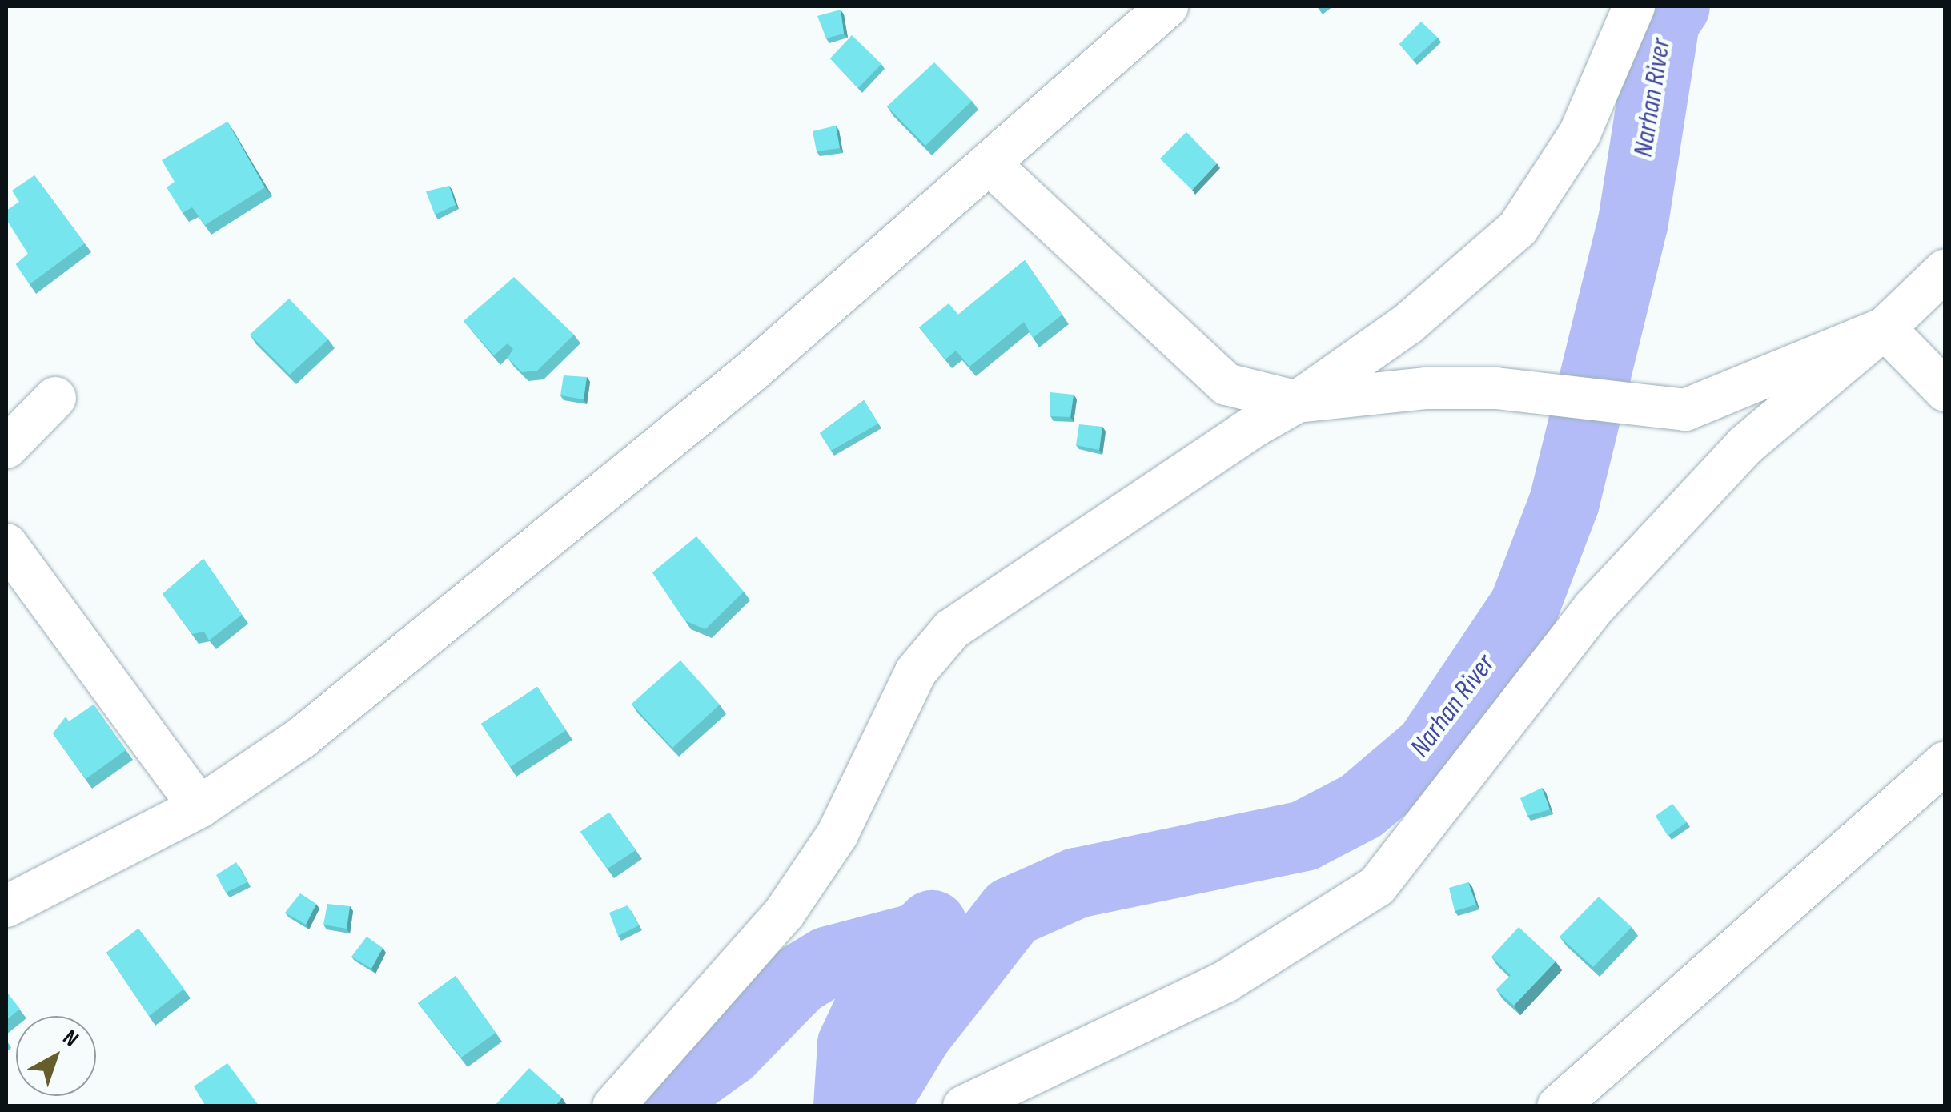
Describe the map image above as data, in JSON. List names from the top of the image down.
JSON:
{
  "water": ["Narhan River"],
  "north": "top right"
}
